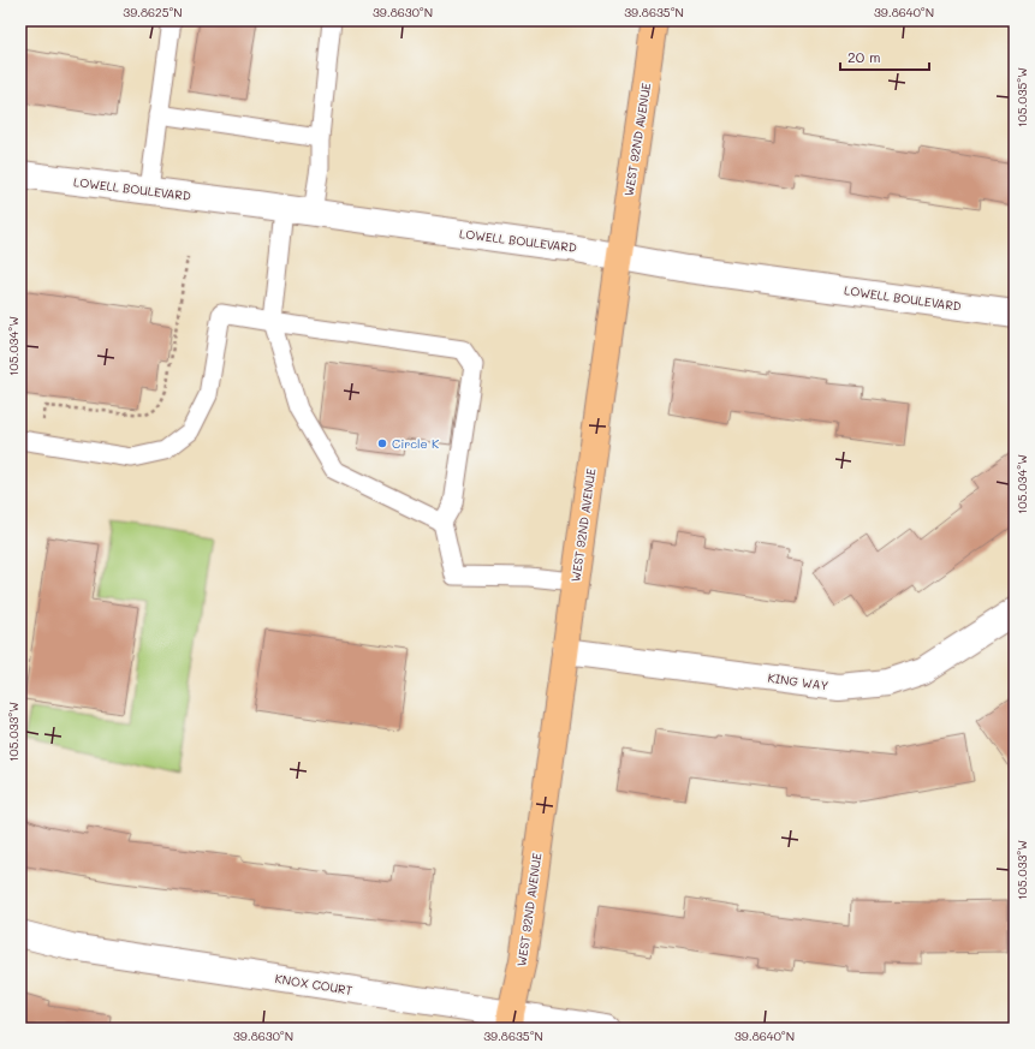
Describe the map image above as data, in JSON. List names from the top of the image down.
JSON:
{
  "streets": {
    "main road": ["WEST 92ND AVENUE"],
    "street": ["LOWELL BOULEVARD", "KING WAY", "KNOX COURT"]
  },
  "crossings": [
    ["WEST 92ND AVENUE", "LOWELL BOULEVARD"],
    ["WEST 92ND AVENUE", "KING WAY"],
    ["WEST 92ND AVENUE", "KNOX COURT"]
  ],
  "places": ["Circle K"],
  "scale_bar": "20 m",
  "coordinates": [
    "39.8625°N",
    "39.8630°N",
    "39.8635°N",
    "39.8640°N",
    "105.035°W",
    "105.034°W",
    "105.033°W"
  ]
}
